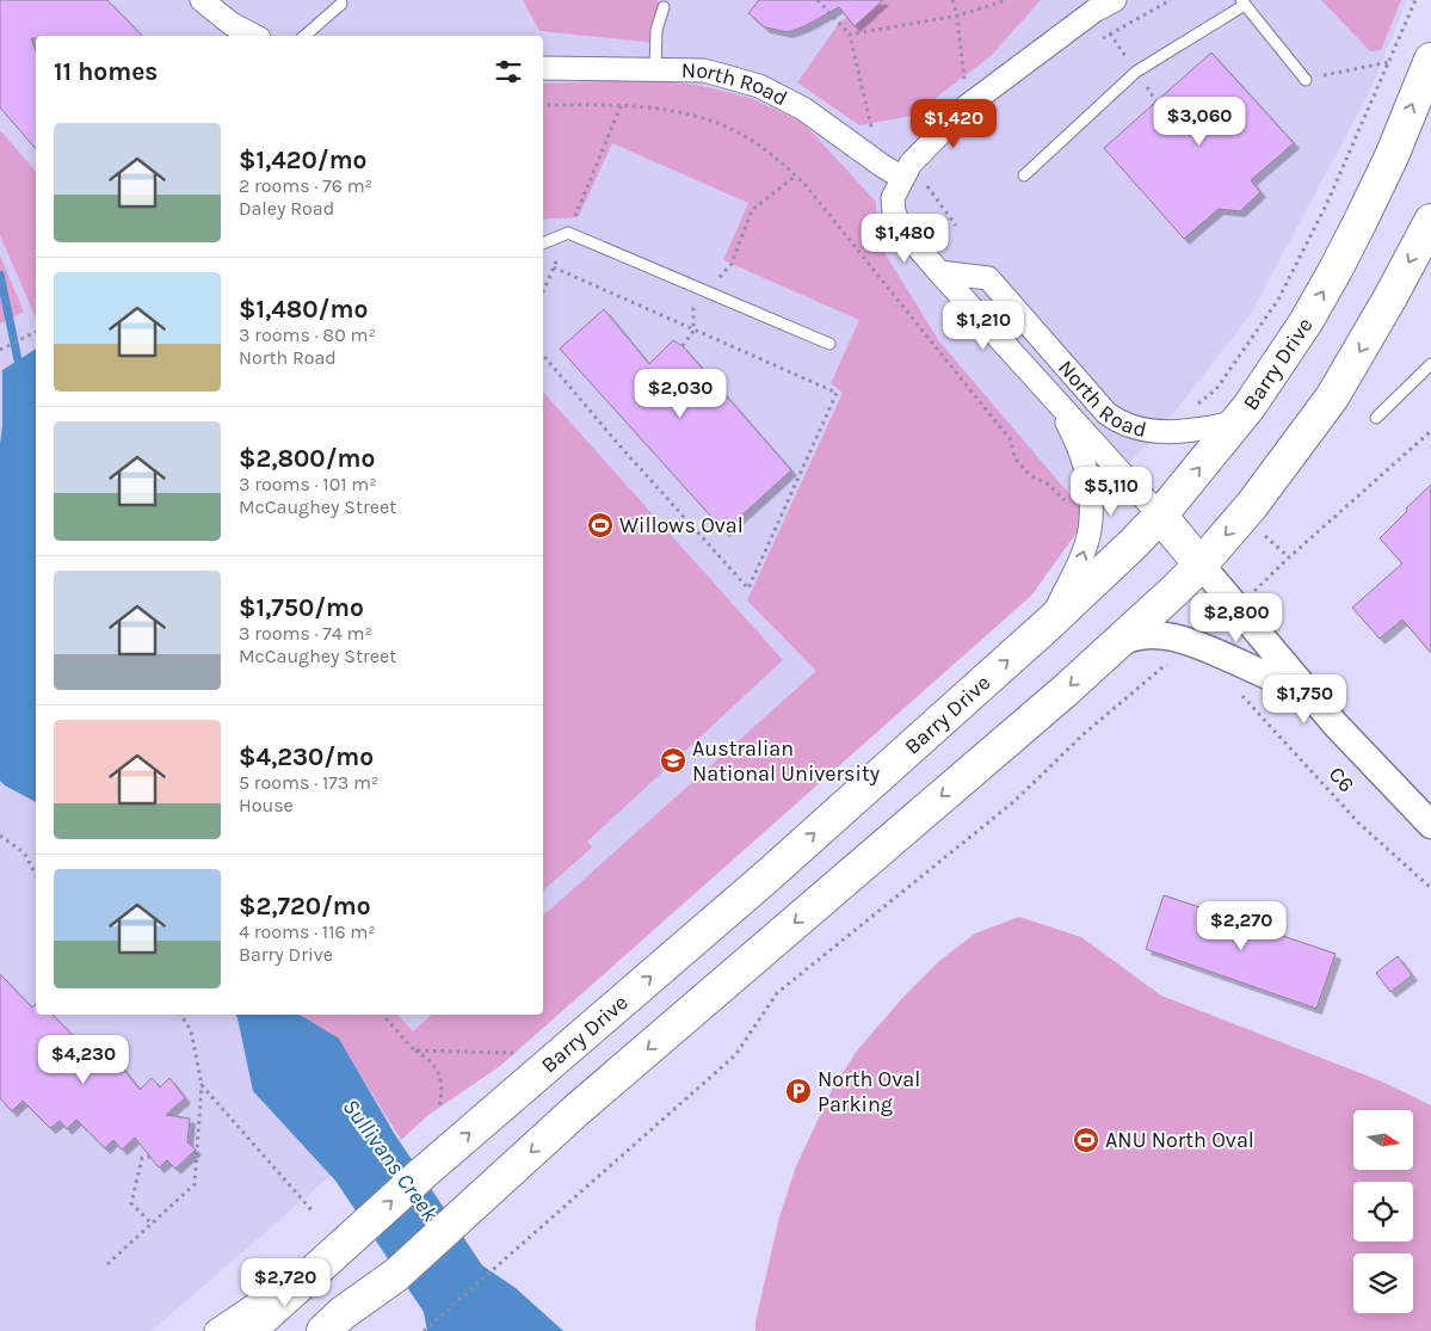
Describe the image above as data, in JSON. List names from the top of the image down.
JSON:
{
  "streets": {
    "main road": ["Barry Drive"],
    "street": ["North Road"],
    "path": ["C6"]
  },
  "crossings": [
    ["North Road", "Barry Drive"]
  ],
  "water": ["Sullivans Creek"],
  "places": {
    "sports": ["Willows Oval", "ANU North Oval"],
    "school or university": ["Australian National University"],
    "parking": ["North Oval Parking"]
  },
  "north": "right",
  "page": {
    "heading": "11 homes",
    "price": [
      "$3,060",
      "$1,420",
      "$1,480",
      "$1,210",
      "$2,030",
      "$5,110",
      "$2,800",
      "$1,750",
      "$2,270",
      "$4,230",
      "$2,720"
    ],
    "list": [
      {
        "name": "$1,420/mo",
        "note": "2 rooms · 76 m² · Daley Road"
      },
      {
        "name": "$1,480/mo",
        "note": "3 rooms · 80 m² · North Road"
      },
      {
        "name": "$2,800/mo",
        "note": "3 rooms · 101 m² · McCaughey Street"
      },
      {
        "name": "$1,750/mo",
        "note": "3 rooms · 74 m² · McCaughey Street"
      },
      {
        "name": "$4,230/mo",
        "note": "5 rooms · 173 m² · House"
      },
      {
        "name": "$2,720/mo",
        "note": "4 rooms · 116 m² · Barry Drive"
      }
    ]
  }
}
